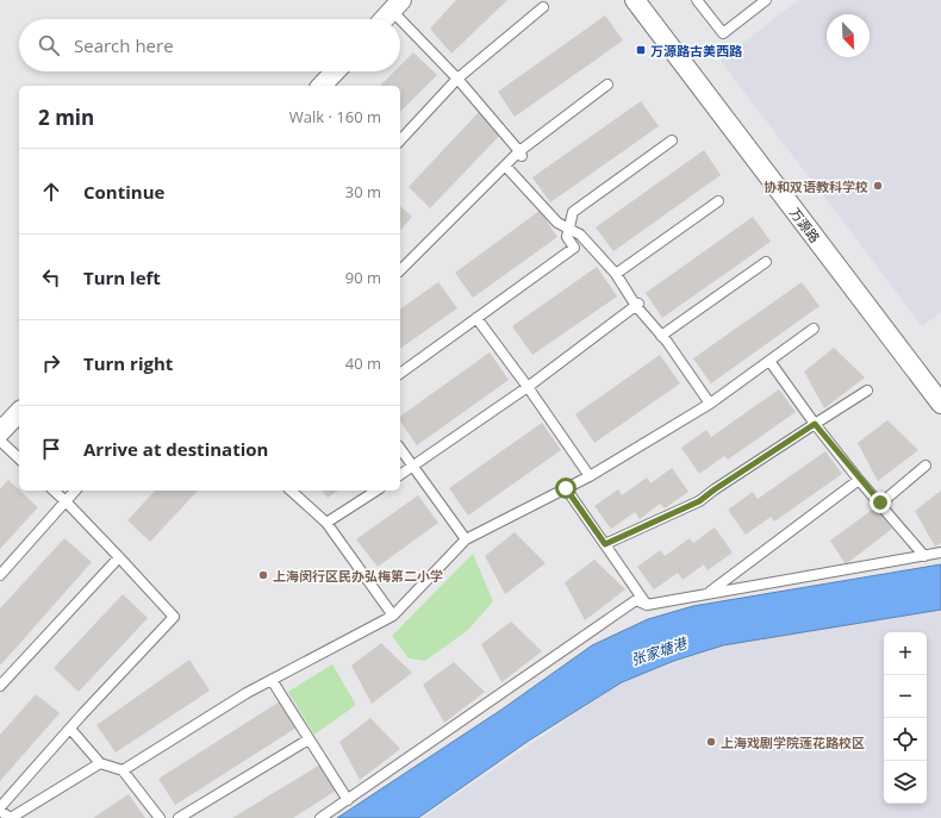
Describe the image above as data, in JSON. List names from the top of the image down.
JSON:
{
  "streets": {
    "street": ["万源路"]
  },
  "water": ["张家塘港"],
  "places": {
    "transit": ["万源路古美西路"],
    "other": ["协和双语教科学校", "上海闵行区民办弘梅第二小学", "上海戏剧学院莲花路校区"]
  },
  "north": "bottom right",
  "page": {
    "search": "Search here",
    "heading": ["2 min", "Walk · 160 m"],
    "list": [
      ["Continue", "30 m"],
      ["Turn left", "90 m"],
      ["Turn right", "40 m"],
      "Arrive at destination"
    ],
    "map_buttons": ["+", "−"]
  }
}
